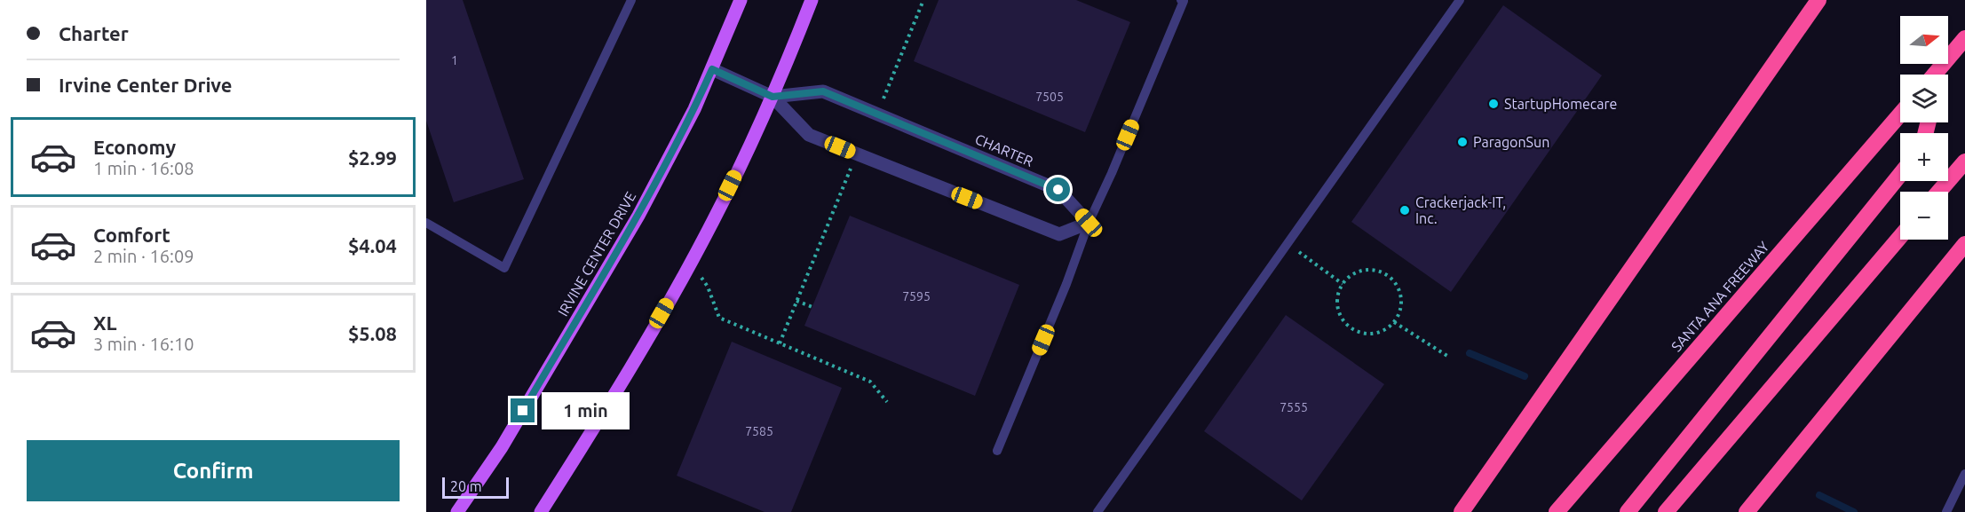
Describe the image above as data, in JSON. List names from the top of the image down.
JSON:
{
  "streets": {
    "highway": ["SANTA ANA FREEWAY"],
    "main road": ["IRVINE CENTER DRIVE"],
    "street": ["CHARTER"]
  },
  "places": ["StartupHomecare", "ParagonSun", "Crackerjack-IT, Inc."],
  "house_numbers": [
    "1",
    "7505",
    "7595",
    "7555",
    "7585"
  ],
  "scale_bar": "20 m",
  "north": "right",
  "page": {
    "banner": ["Charter", "Irvine Center Drive"],
    "map_buttons": ["+", "−"],
    "list": [
      {
        "name": "Economy",
        "note": "1 min · 16:08",
        "value": "$2.99"
      },
      {
        "name": "Comfort",
        "note": "2 min · 16:09",
        "value": "$4.04"
      },
      {
        "name": "XL",
        "note": "3 min · 16:10",
        "value": "$5.08"
      }
    ],
    "bubble": "1 min",
    "buttons": "Confirm",
    "scale": "20 m"
  }
}
